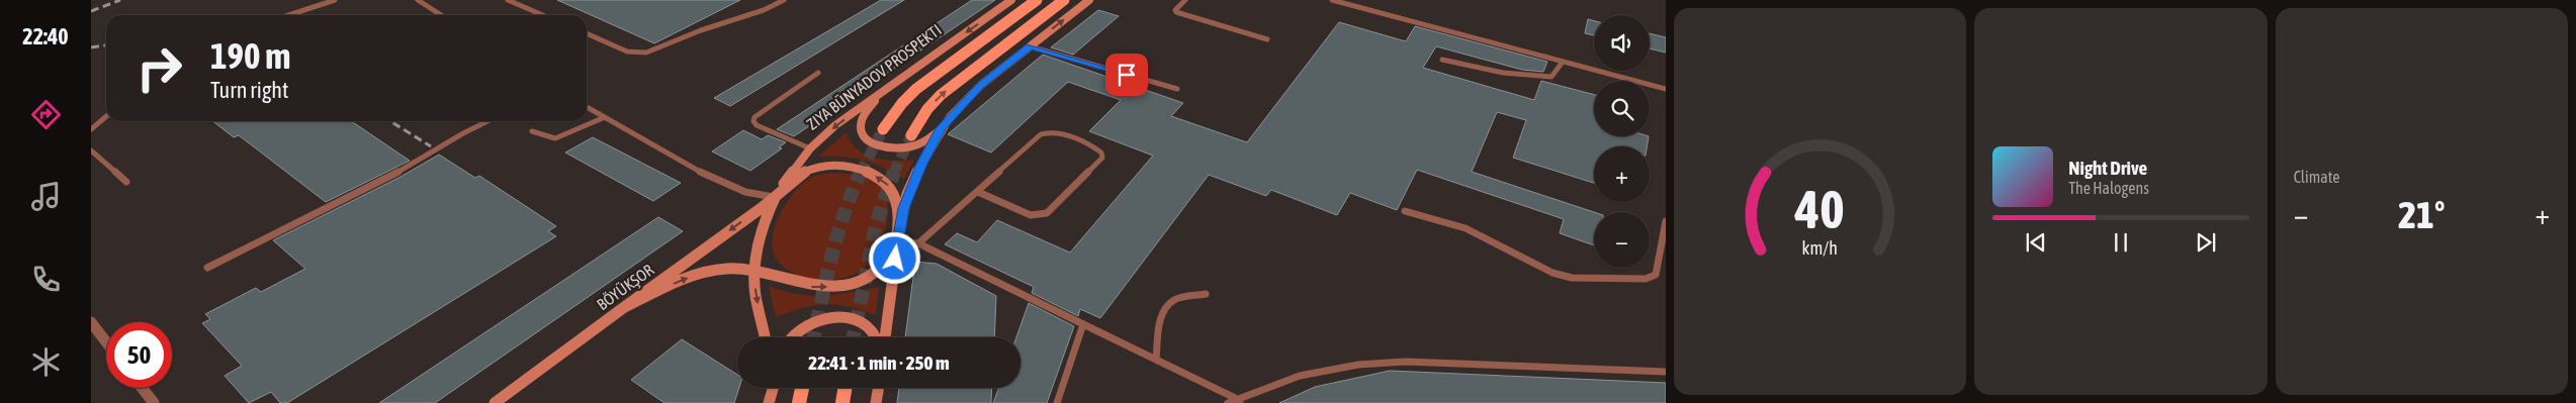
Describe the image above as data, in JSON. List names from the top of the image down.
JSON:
{
  "streets": {
    "main road": ["ZIYA BÜNYADOV PROSPEKTI", "BÖYÜKŞOR"]
  },
  "crossings": [
    ["ZIYA BÜNYADOV PROSPEKTI", "BÖYÜKŞOR"]
  ],
  "page": {
    "tabs": "22:40",
    "tile": "Climate",
    "map_buttons": ["+", "−"],
    "turn": ["190 m", "Turn right"],
    "song": ["Night Drive", "The Halogens"],
    "heat": ["−", "21°", "+"],
    "limit": "50",
    "trip": "22:41 · 1 min · 250 m",
    "gauge": ["40", "km/h"]
  }
}
